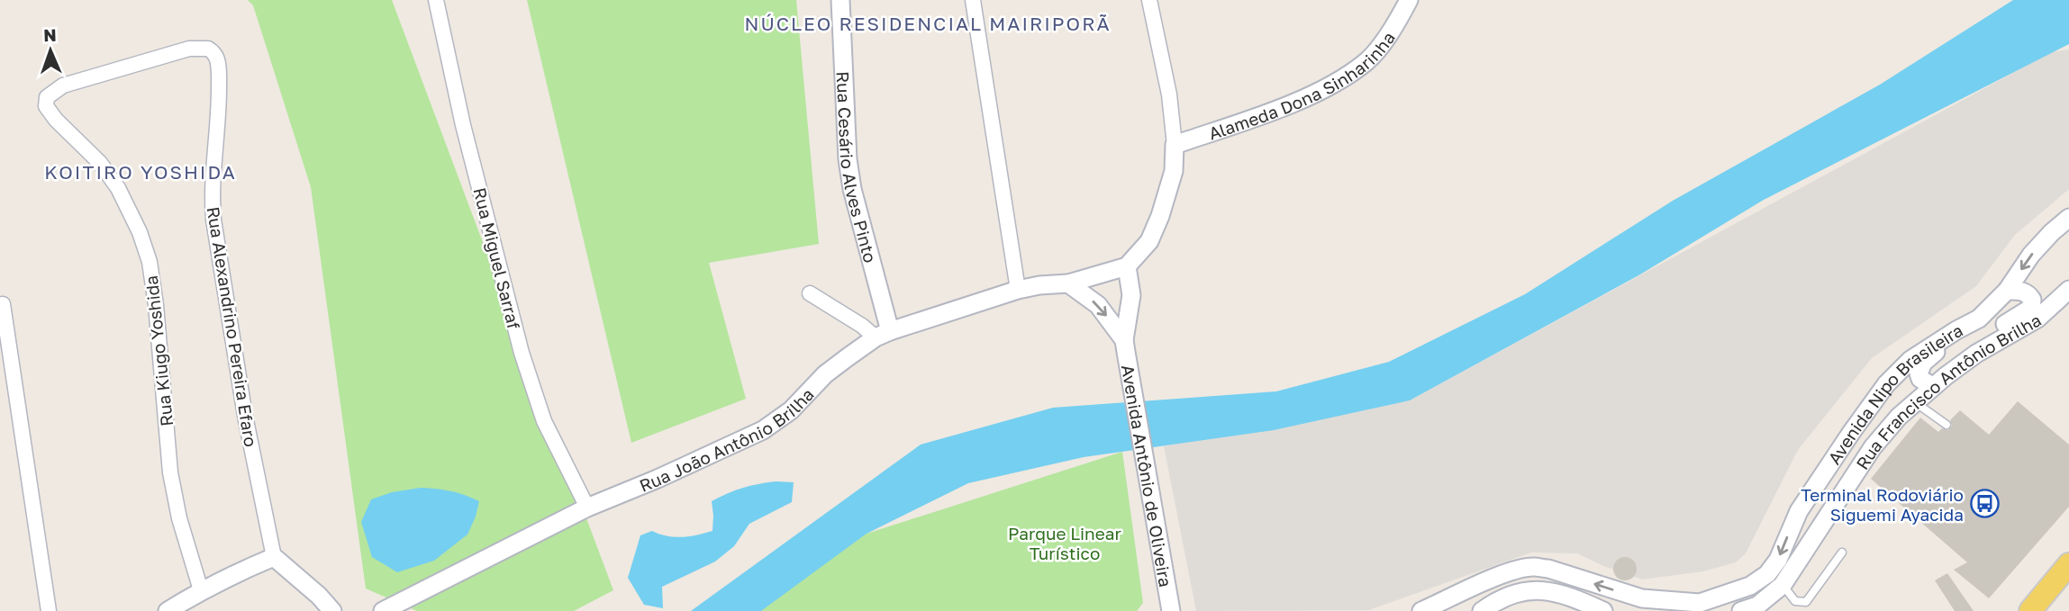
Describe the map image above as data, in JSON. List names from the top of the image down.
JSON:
{
  "streets": {
    "street": [
      "Alameda Dona Sinharinha",
      "Rua Cesário Alves Pinto",
      "Rua Miguel Sarraf",
      "Rua Alexandrino Pereira Efaro",
      "Rua Kiugo Yoshida",
      "Rua Francisco Antônio Brilha",
      "Avenida Nipo Brasileira",
      "Rua João Antônio Brilha",
      "Avenida Antônio de Oliveira"
    ]
  },
  "crossings": [
    ["Rua Cesário Alves Pinto", "Rua João Antônio Brilha"],
    ["Rua Miguel Sarraf", "Rua João Antônio Brilha"],
    ["Rua Alexandrino Pereira Efaro", "Rua Kiugo Yoshida"],
    ["Rua João Antônio Brilha", "Avenida Antônio de Oliveira"]
  ],
  "one_way": ["Avenida Nipo Brasileira"],
  "districts": ["NÚCLEO RESIDENCIAL MAIRIPORÃ", "KOITIRO YOSHIDA"],
  "parks": ["Parque Linear Turístico"],
  "places": {
    "bus stop": ["Terminal Rodoviário Siguemi Ayacida"]
  },
  "north": "top"
}
